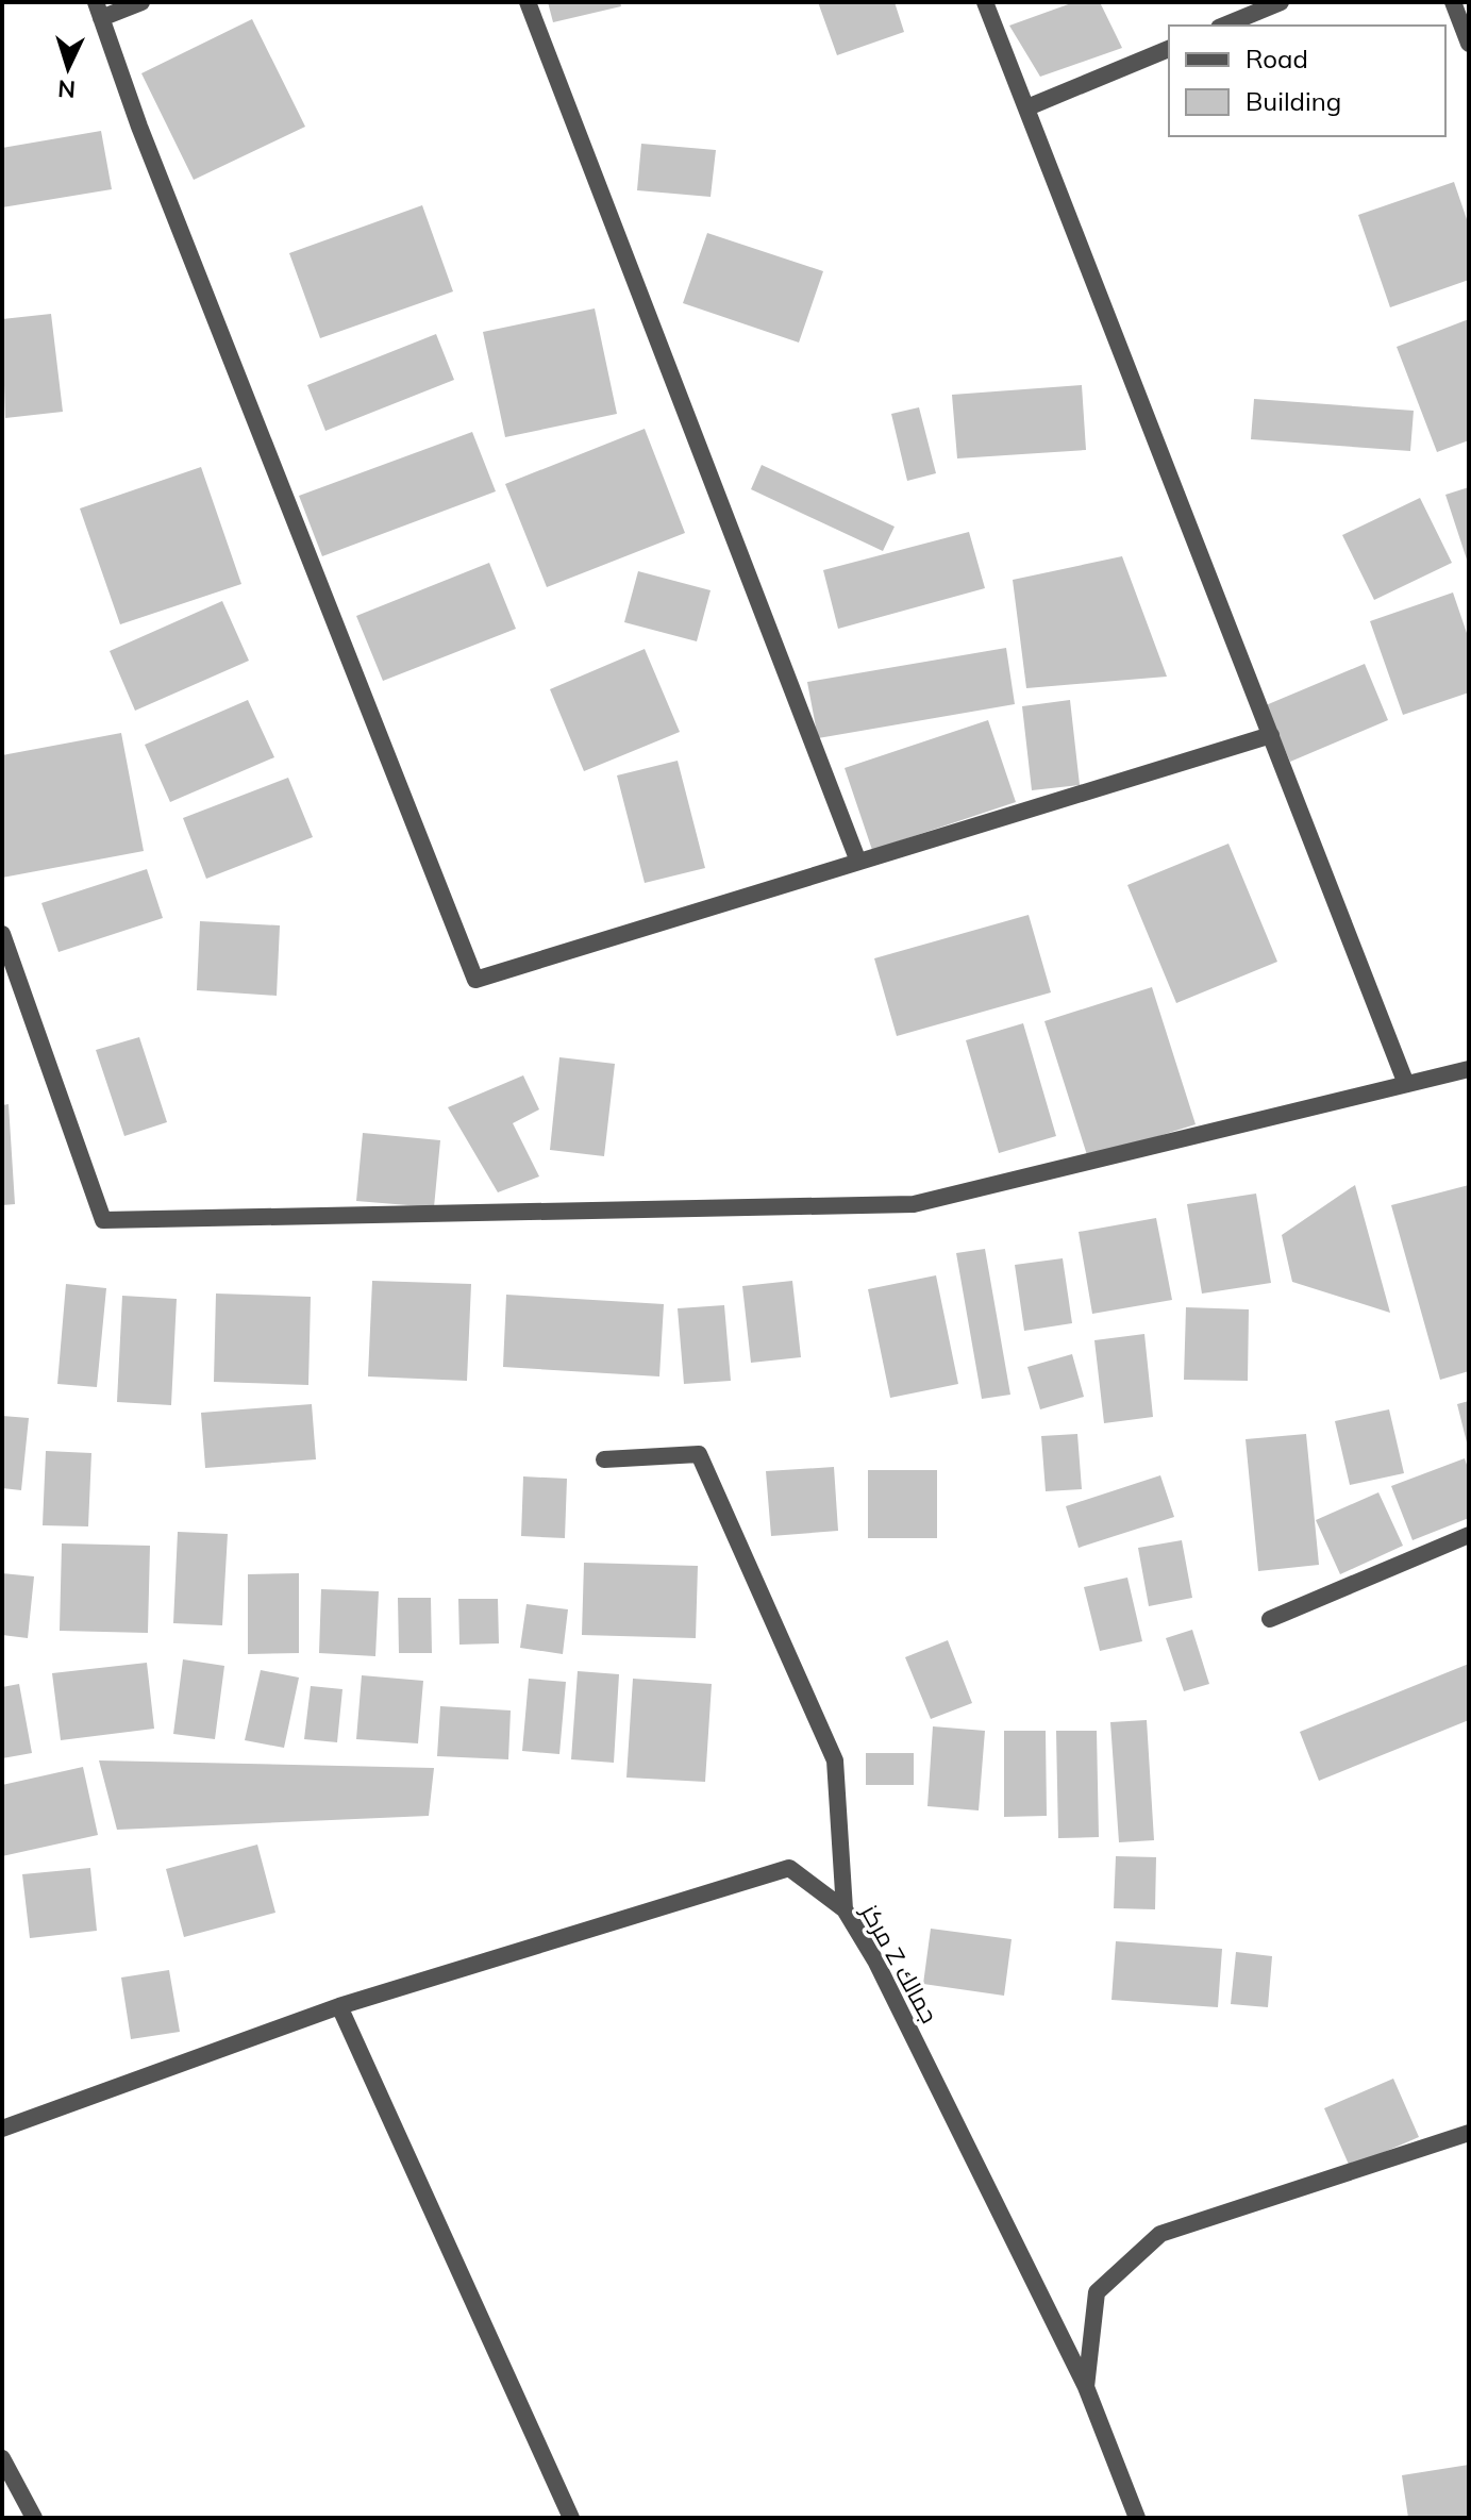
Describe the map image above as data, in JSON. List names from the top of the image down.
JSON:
{
  "streets": {
    "street": ["مركز Z جمالك"]
  },
  "legend": ["Road", "Building"],
  "north": "bottom"
}
